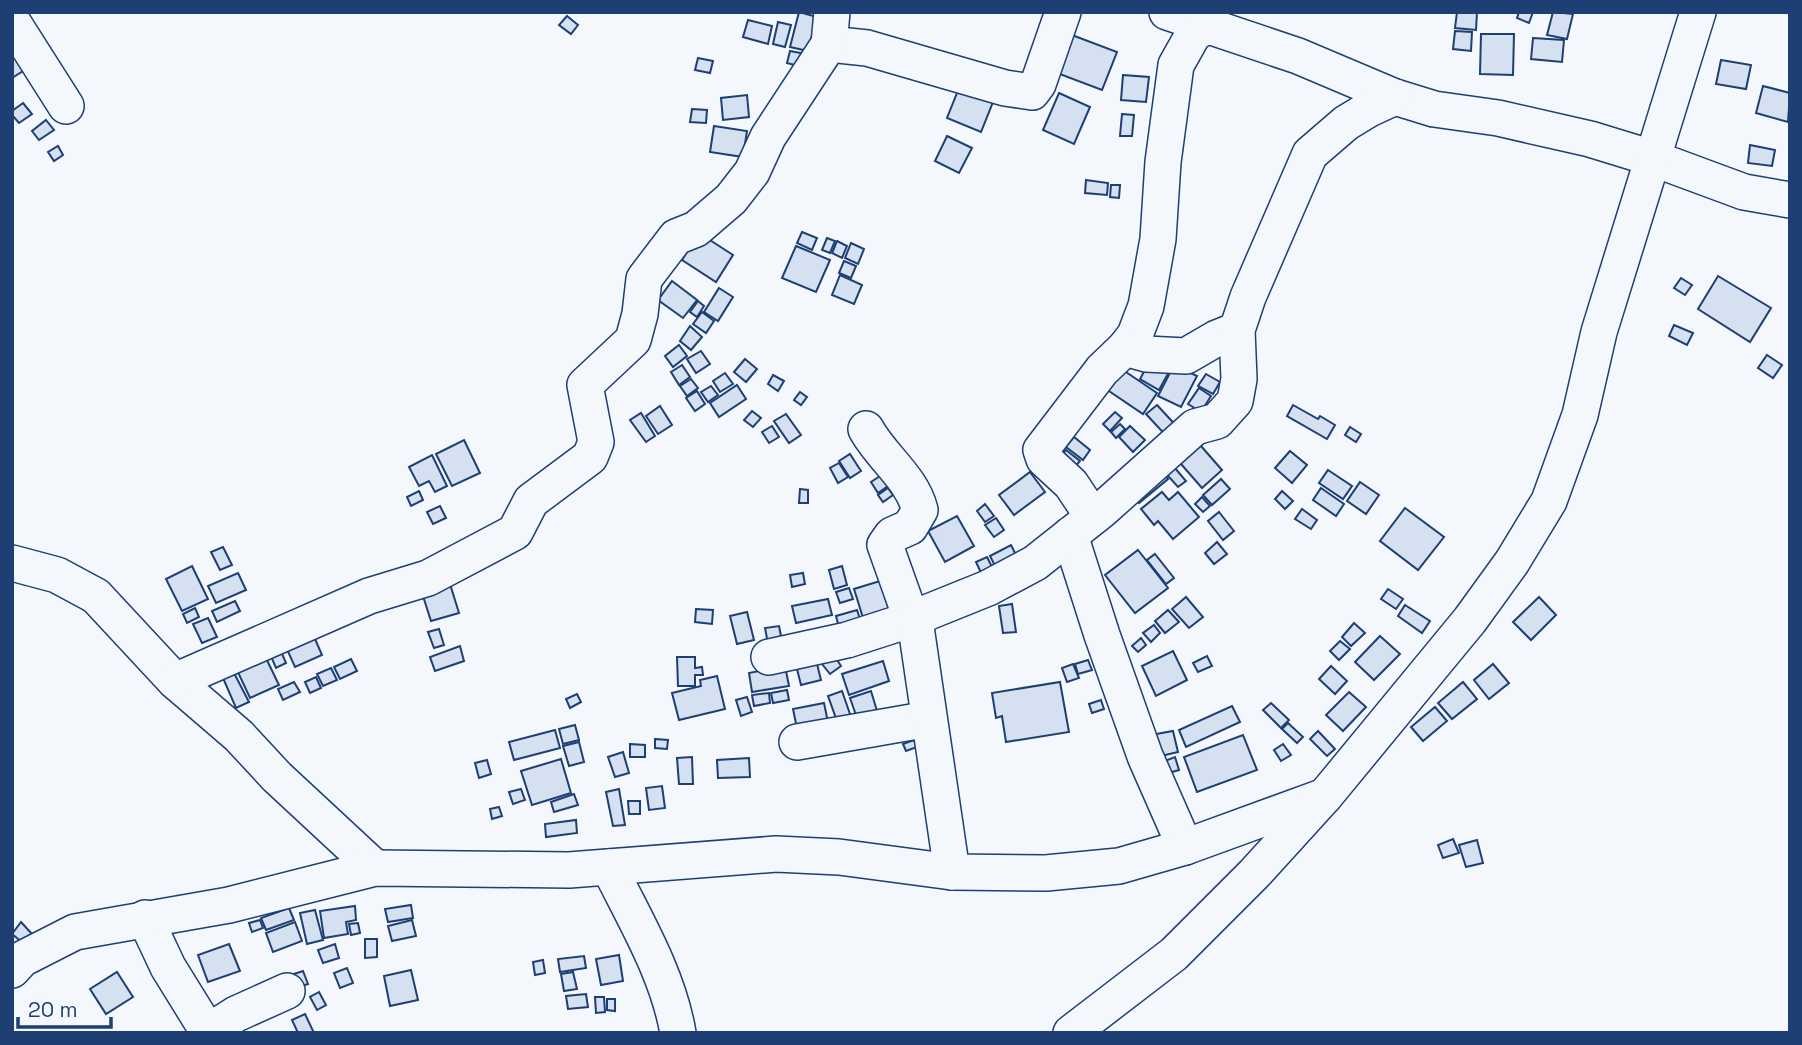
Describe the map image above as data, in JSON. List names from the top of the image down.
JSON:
{
  "scale_bar": "20 m"
}
